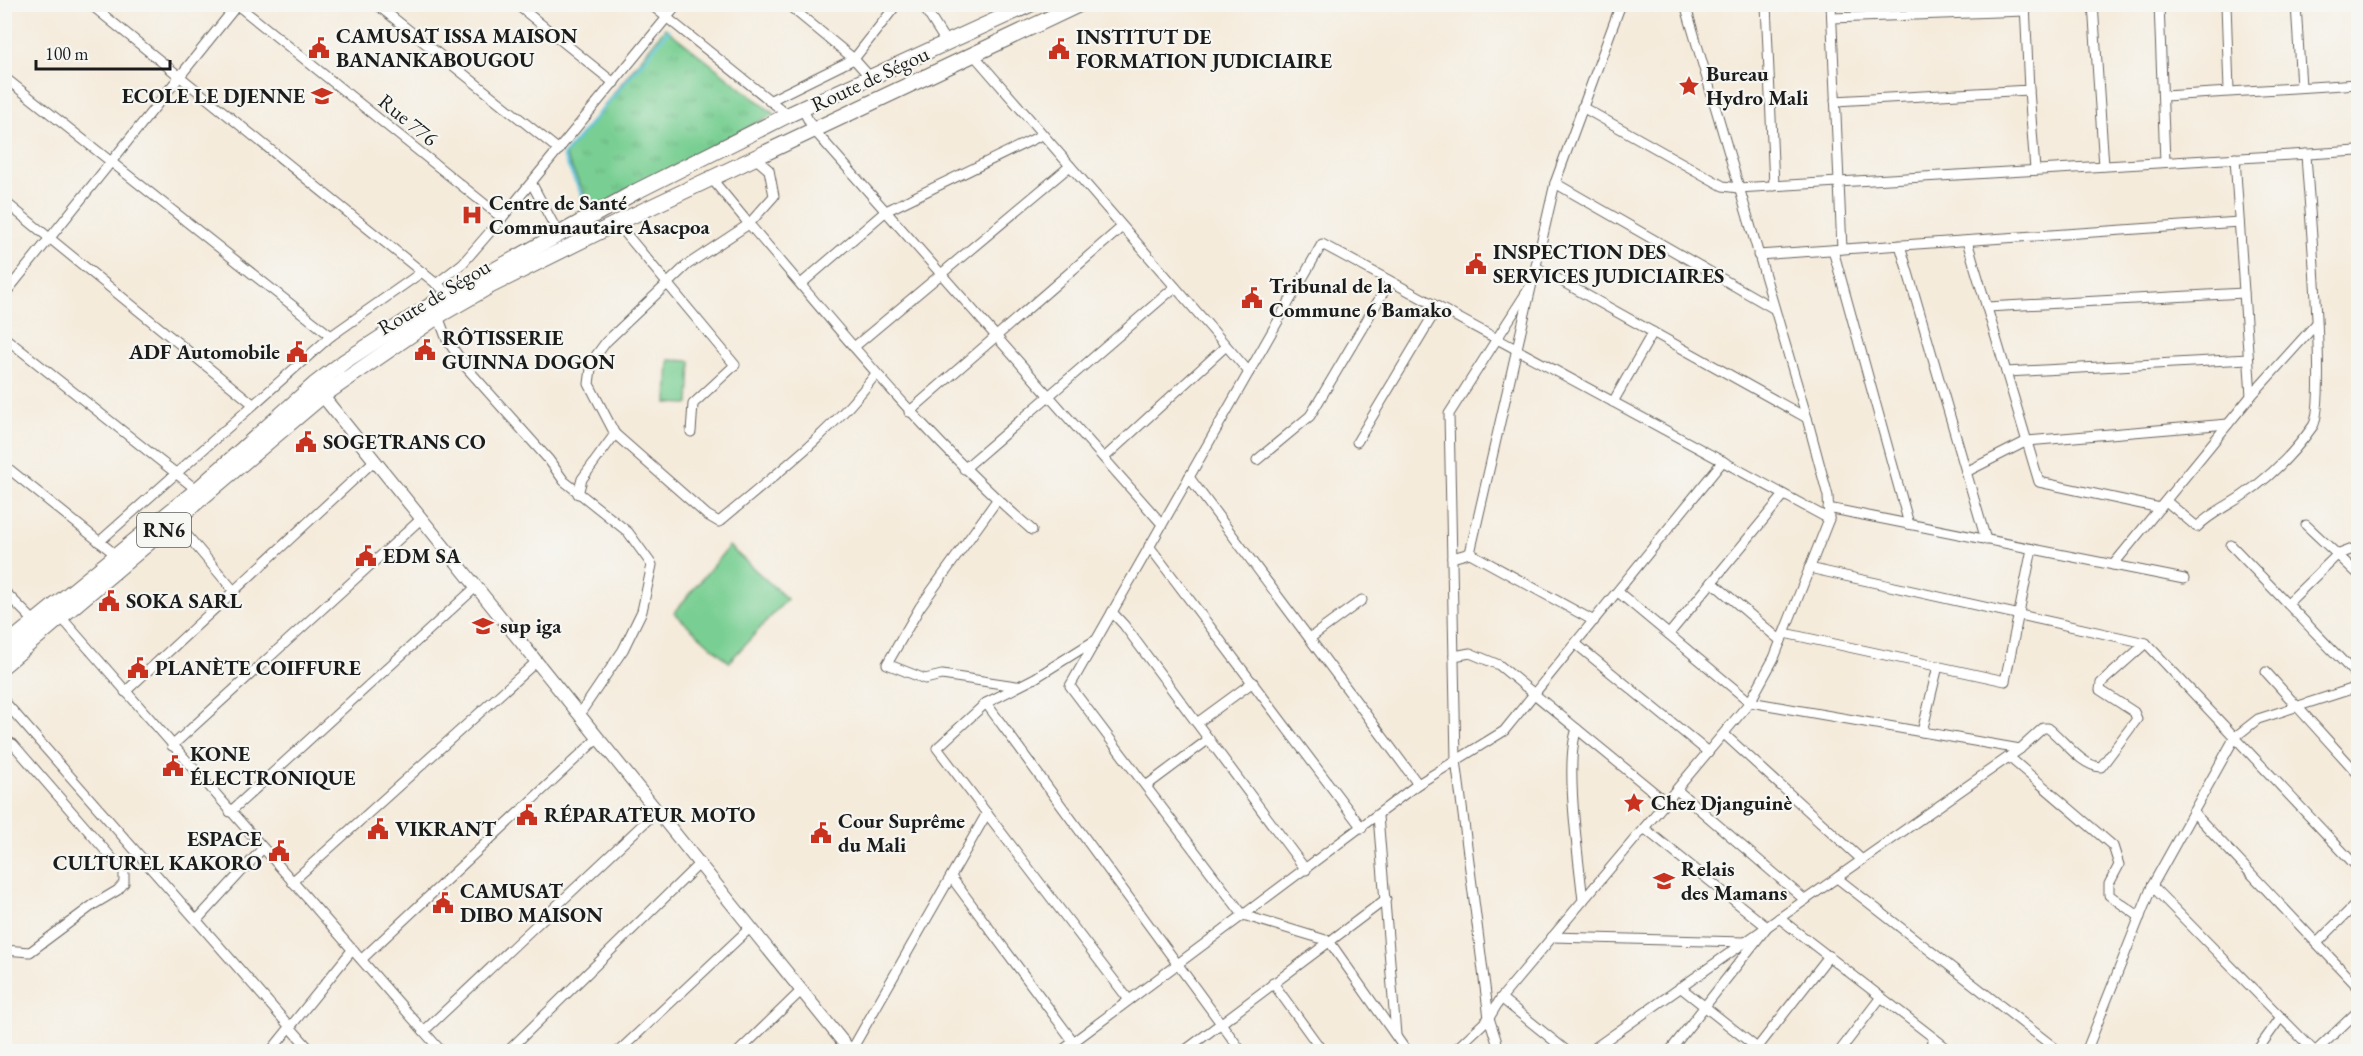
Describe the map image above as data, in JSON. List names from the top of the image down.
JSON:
{
  "streets": {
    "highway": ["Route de Ségou", "RN6"],
    "street": ["Rue 776"]
  },
  "places": {
    "public building": [
      "CAMUSAT ISSA MAISON BANANKABOUGOU",
      "INSTITUT DE FORMATION JUDICIAIRE",
      "INSPECTION DES SERVICES JUDICIAIRES",
      "Tribunal de la Commune 6 Bamako",
      "RÔTISSERIE GUINNA DOGON",
      "ADF Automobile",
      "SOGETRANS CO",
      "EDM SA",
      "SOKA SARL",
      "PLANÈTE COIFFURE",
      "KONE ÉLECTRONIQUE",
      "RÉPARATEUR MOTO",
      "VIKRANT",
      "Cour Suprême du Mali",
      "ESPACE CULTUREL KAKORO",
      "CAMUSAT DIBO MAISON"
    ],
    "place": ["Bureau Hydro Mali", "Chez Djanguinè"],
    "school or university": ["ECOLE LE DJENNE", "sup iga", "Relais des Mamans"],
    "hospital": ["Centre de Santé Communautaire Asacpoa"]
  },
  "scale_bar": "100 m"
}
